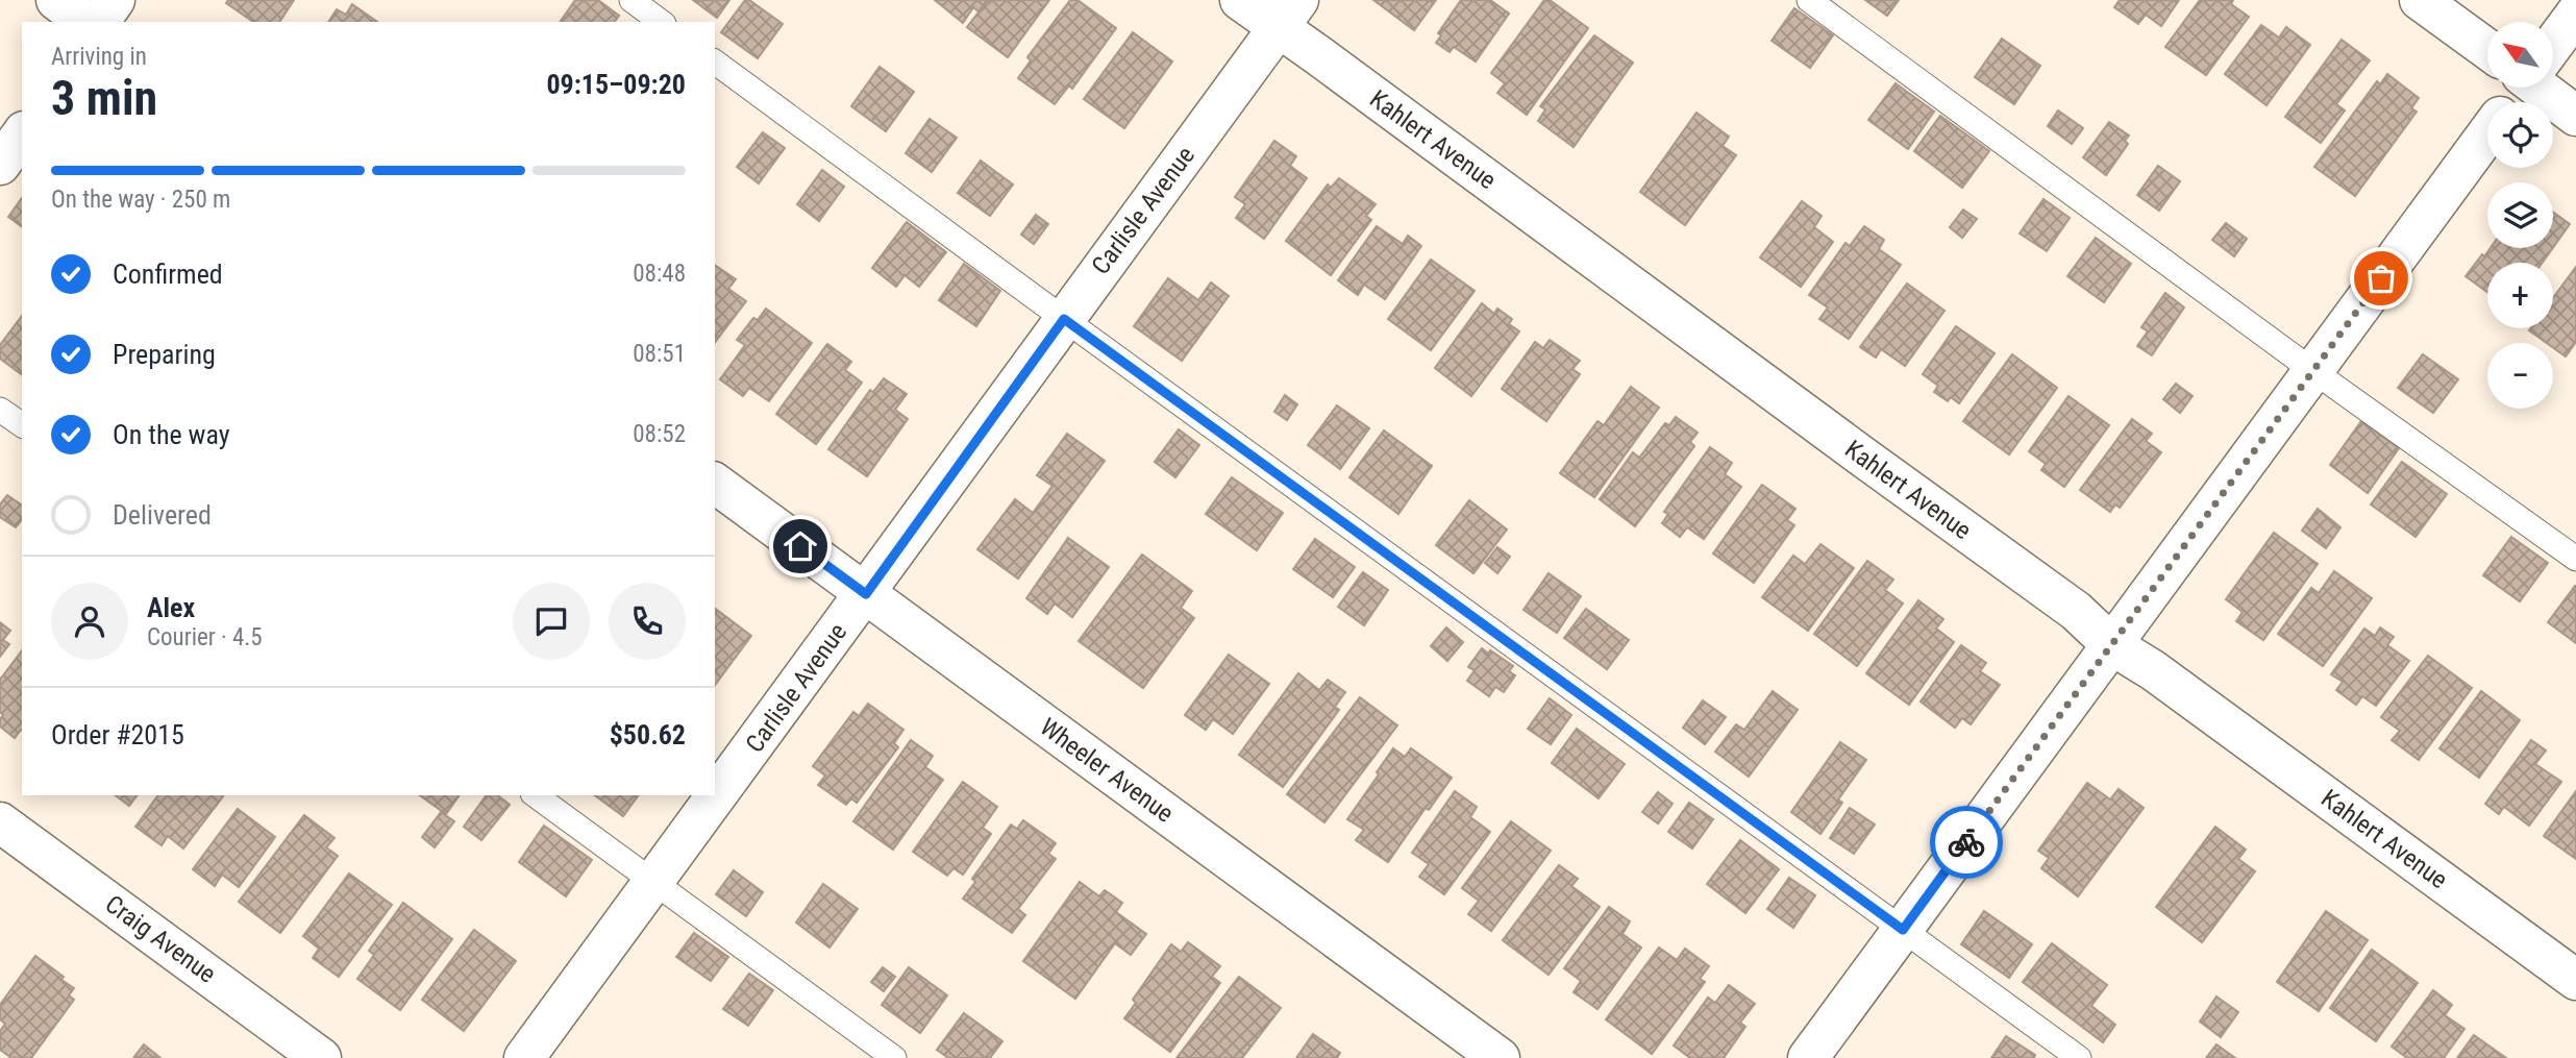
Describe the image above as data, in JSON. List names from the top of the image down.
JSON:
{
  "streets": {
    "street": [
      "Kahlert Avenue",
      "Carlisle Avenue",
      "Wheeler Avenue",
      "Craig Avenue"
    ]
  },
  "crossings": [
    ["Kahlert Avenue", "Carlisle Avenue"],
    ["Carlisle Avenue", "Wheeler Avenue"]
  ],
  "north": "top left",
  "page": {
    "map_buttons": ["+", "−"],
    "heading": ["3 min", "Arriving in", "09:15–09:20"],
    "panel": [
      "Alex",
      "Courier · 4.5",
      "Order #2015",
      "$50.62"
    ],
    "bar": "On the way · 250 m",
    "list": [
      ["Confirmed", "08:48"],
      ["Preparing", "08:51"],
      ["On the way", "08:52"],
      "Delivered"
    ]
  }
}
